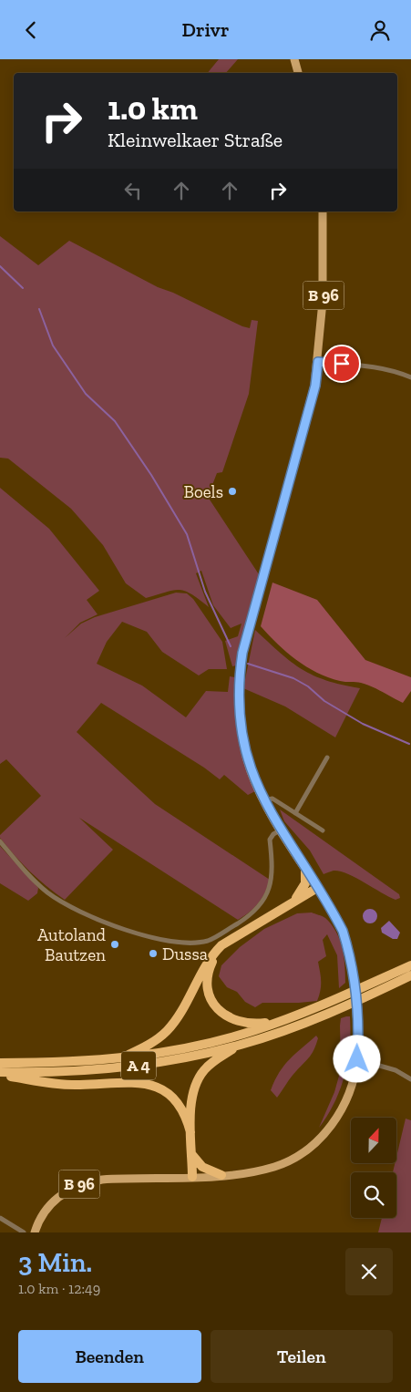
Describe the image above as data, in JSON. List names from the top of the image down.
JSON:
{
  "streets": {
    "highway": ["A 4"],
    "main road": ["B 96"]
  },
  "places": ["Boels", "Autoland Bautzen", "Dussa"],
  "north": "top",
  "page": {
    "header": "Drivr",
    "turn": ["1.0 km", "Kleinwelkaer Straße"],
    "heading": ["3 Min.", "1.0 km · 12:49"],
    "buttons": ["Beenden", "Teilen"]
  }
}
